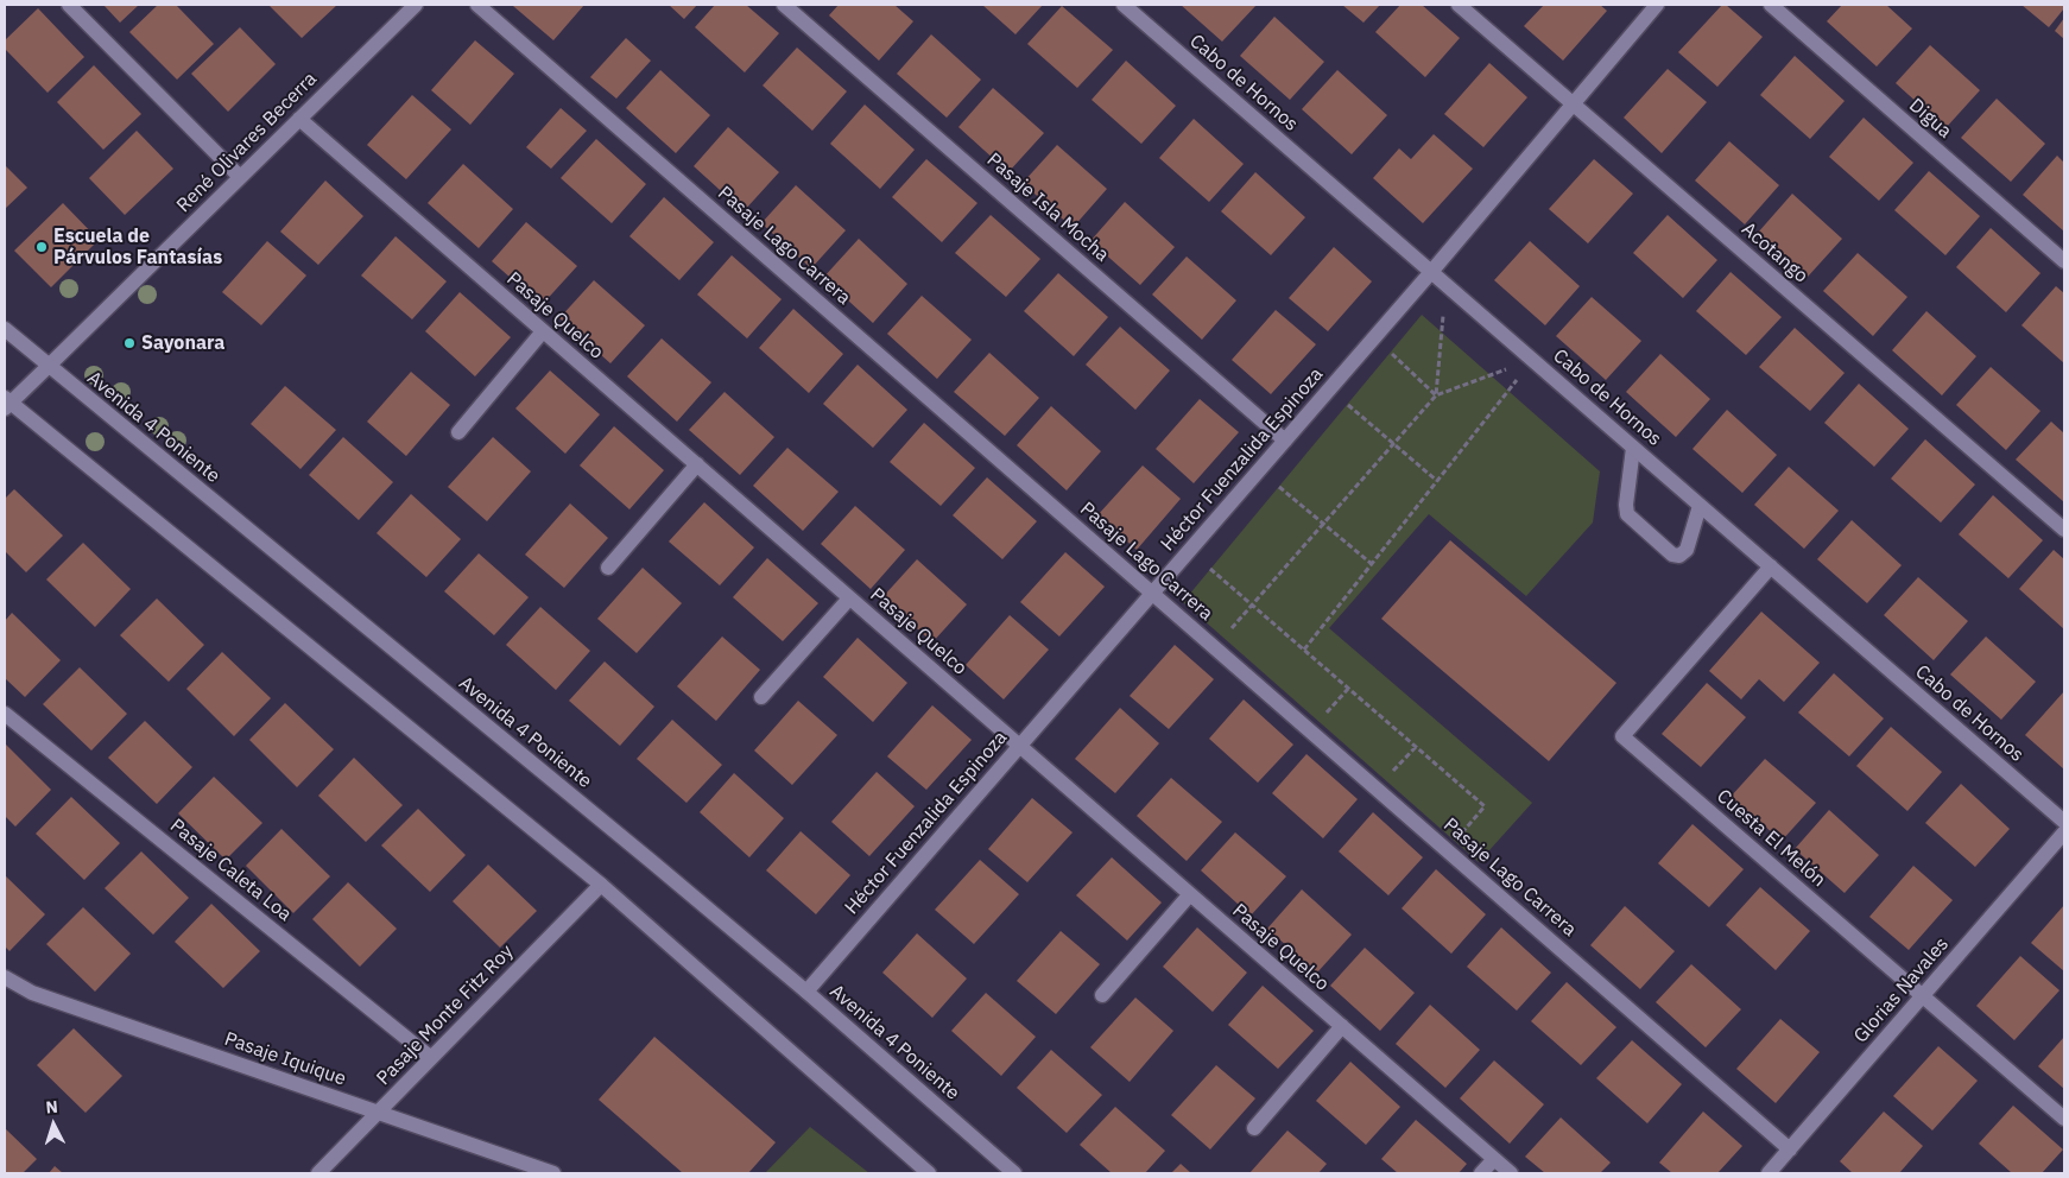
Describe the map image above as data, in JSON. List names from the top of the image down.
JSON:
{
  "streets": {
    "street": [
      "Cabo de Hornos",
      "Digua",
      "René Olivares Becerra",
      "Pasaje Isla Mocha",
      "Pasaje Lago Carrera",
      "Acotango",
      "Pasaje Quelco",
      "Avenida 4 Poniente",
      "Héctor Fuenzalida Espinoza",
      "Cuesta El Melón",
      "Pasaje Caleta Loa",
      "Glorias Navales",
      "Pasaje Monte Fitz Roy",
      "Pasaje Iquique"
    ]
  },
  "crossings": [
    ["Cabo de Hornos", "Héctor Fuenzalida Espinoza"],
    ["Cabo de Hornos", "Cuesta El Melón"],
    ["René Olivares Becerra", "Pasaje Quelco"],
    ["René Olivares Becerra", "Avenida 4 Poniente"],
    ["Pasaje Isla Mocha", "Héctor Fuenzalida Espinoza"],
    ["Pasaje Lago Carrera", "Héctor Fuenzalida Espinoza"],
    ["Pasaje Lago Carrera", "Glorias Navales"],
    ["Acotango", "Héctor Fuenzalida Espinoza"],
    ["Pasaje Quelco", "Héctor Fuenzalida Espinoza"],
    ["Avenida 4 Poniente", "Héctor Fuenzalida Espinoza"],
    ["Cuesta El Melón", "Glorias Navales"],
    ["Pasaje Caleta Loa", "Pasaje Monte Fitz Roy"],
    ["Pasaje Monte Fitz Roy", "Pasaje Iquique"]
  ],
  "places": ["Escuela de Párvulos Fantasías", "Sayonara"],
  "north": "top"
}
